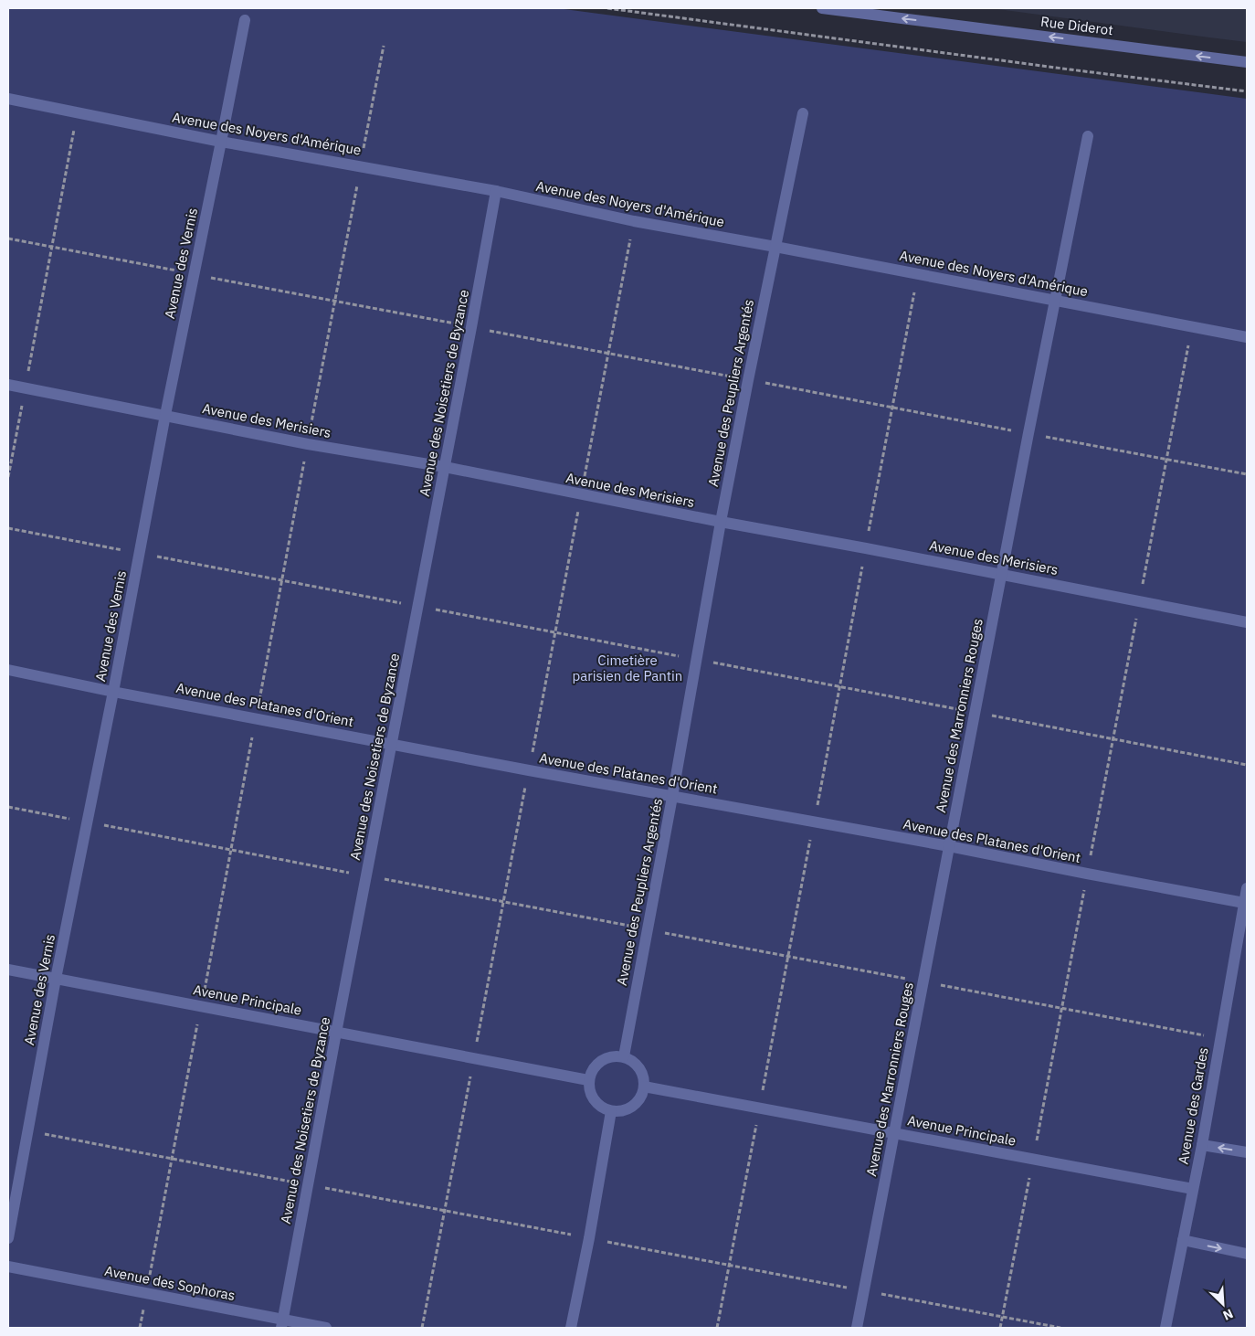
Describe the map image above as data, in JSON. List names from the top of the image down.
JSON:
{
  "streets": {
    "street": [
      "Rue Diderot",
      "Avenue des Noyers d'Amérique",
      "Avenue des Vernis",
      "Avenue des Noisetiers de Byzance",
      "Avenue des Peupliers Argentés",
      "Avenue des Merisiers",
      "Avenue des Platanes d'Orient",
      "Avenue des Marronniers Rouges",
      "Avenue Principale",
      "Avenue des Gardes",
      "Avenue des Sophoras"
    ]
  },
  "crossings": [
    ["Avenue des Noyers d'Amérique", "Avenue des Vernis"],
    ["Avenue des Noyers d'Amérique", "Avenue des Noisetiers de Byzance"],
    ["Avenue des Noyers d'Amérique", "Avenue des Peupliers Argentés"],
    ["Avenue des Noyers d'Amérique", "Avenue des Marronniers Rouges"],
    ["Avenue des Vernis", "Avenue des Merisiers"],
    ["Avenue des Vernis", "Avenue des Platanes d'Orient"],
    ["Avenue des Vernis", "Avenue Principale"],
    ["Avenue des Noisetiers de Byzance", "Avenue des Merisiers"],
    ["Avenue des Noisetiers de Byzance", "Avenue des Platanes d'Orient"],
    ["Avenue des Noisetiers de Byzance", "Avenue Principale"],
    ["Avenue des Noisetiers de Byzance", "Avenue des Sophoras"],
    ["Avenue des Peupliers Argentés", "Avenue des Merisiers"],
    ["Avenue des Peupliers Argentés", "Avenue des Platanes d'Orient"],
    ["Avenue des Peupliers Argentés", "Avenue Principale"],
    ["Avenue des Merisiers", "Avenue des Marronniers Rouges"],
    ["Avenue des Platanes d'Orient", "Avenue des Marronniers Rouges"],
    ["Avenue des Platanes d'Orient", "Avenue des Gardes"],
    ["Avenue des Marronniers Rouges", "Avenue Principale"],
    ["Avenue Principale", "Avenue des Gardes"]
  ],
  "one_way": ["Rue Diderot"],
  "parks": ["Cimetière parisien de Pantin"],
  "north": "bottom right"
}
